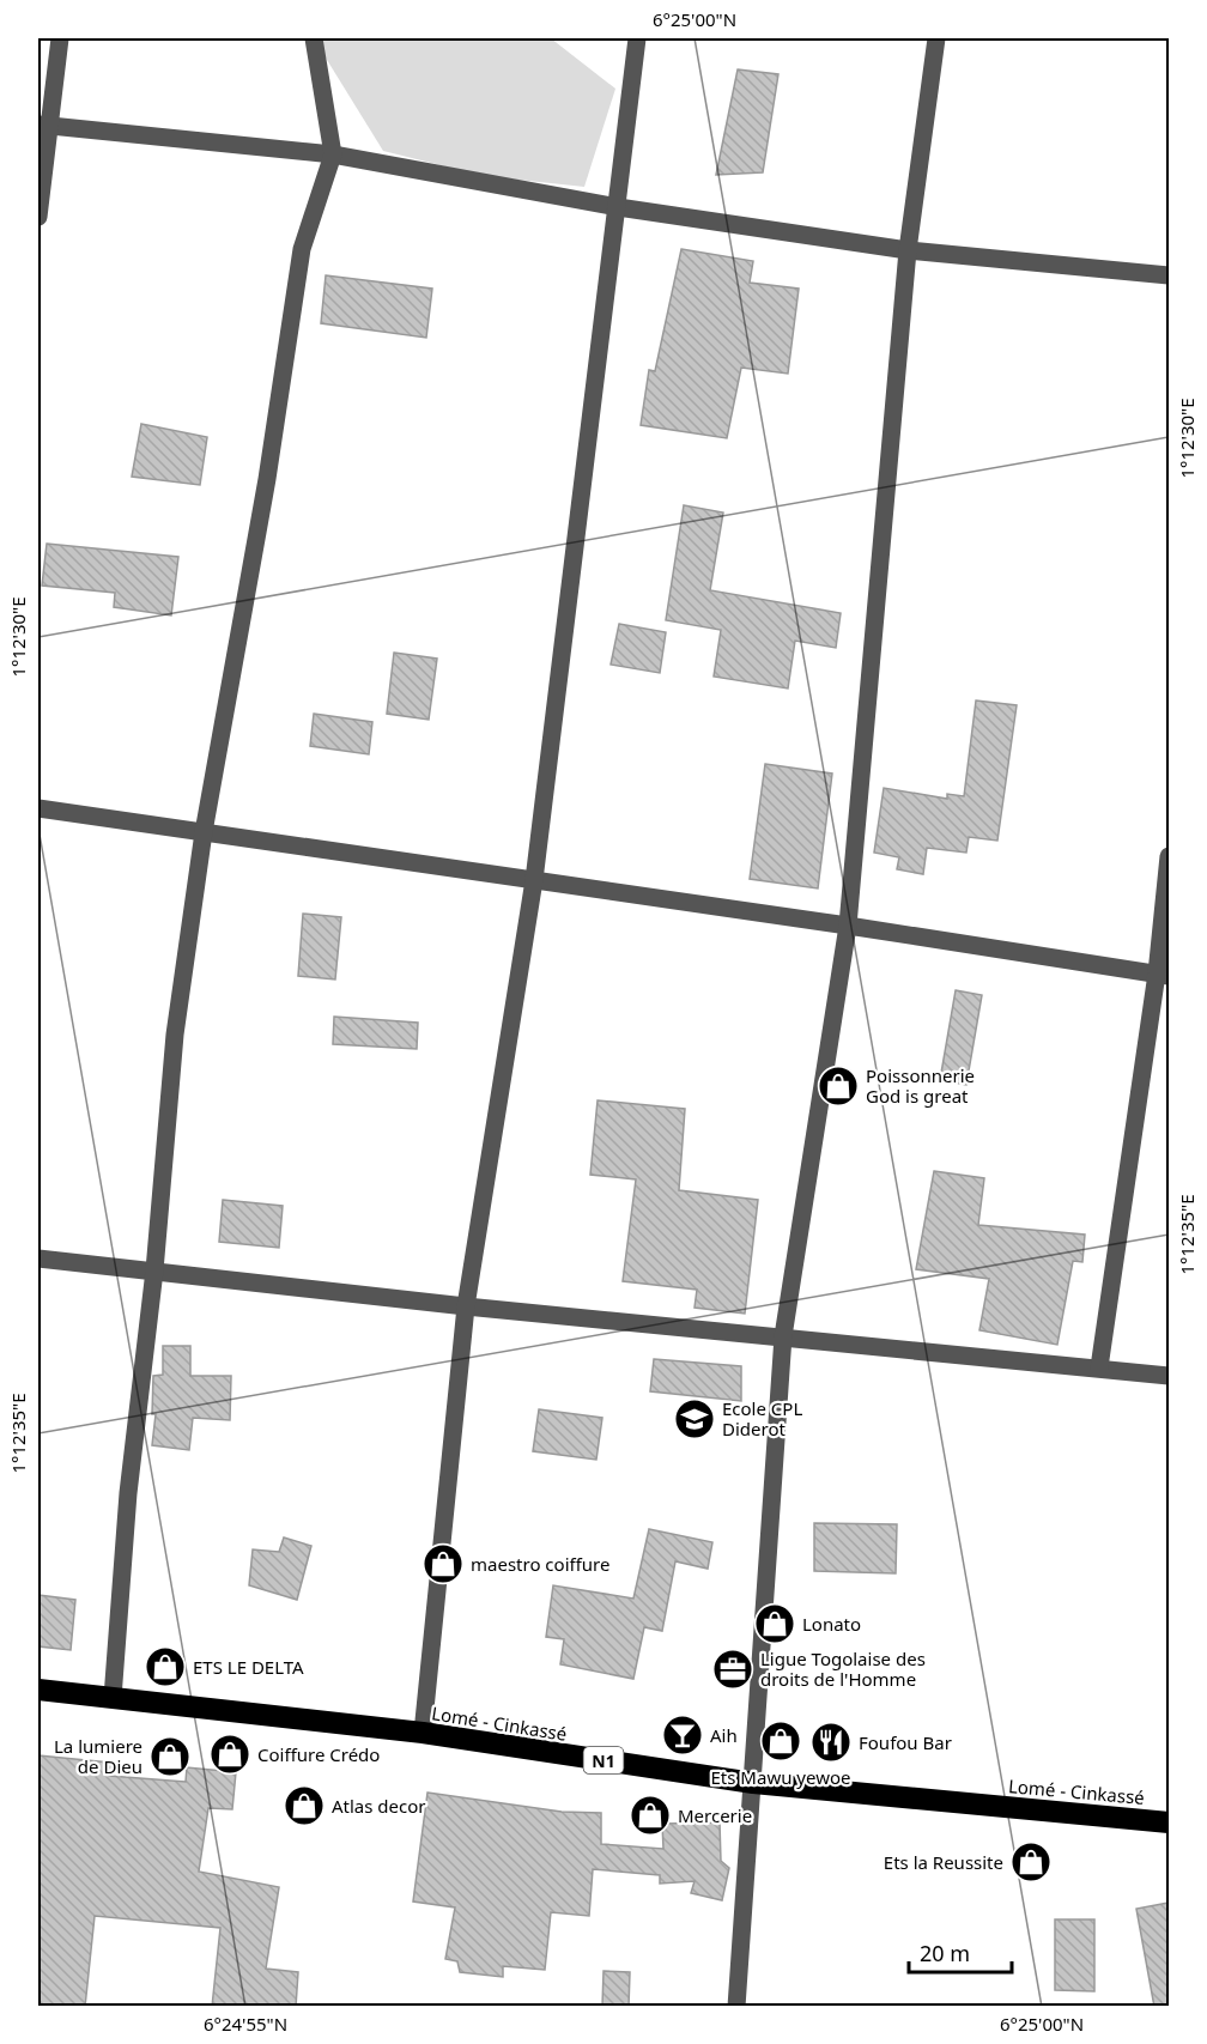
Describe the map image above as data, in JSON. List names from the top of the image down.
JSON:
{
  "streets": {
    "highway": ["Lomé - Cinkassé", "N1"]
  },
  "places": {
    "shop": [
      "Poissonnerie God is great",
      "maestro coiffure",
      "Lonato",
      "ETS LE DELTA",
      "Ets Mawu yewoe",
      "Coiffure Crédo",
      "La lumiere de Dieu",
      "Atlas decor",
      "Mercerie",
      "Ets la Reussite"
    ],
    "school or university": ["Ecole CPL Diderot"],
    "office": ["Ligue Togolaise des droits de l'Homme"],
    "bar": ["Aih"],
    "restaurant": ["Foufou Bar"]
  },
  "scale_bar": "20 m",
  "coordinates": [
    "6°25'00\"N",
    "1°12'30\"E",
    "1°12'35\"E",
    "6°24'55\"N"
  ]
}
